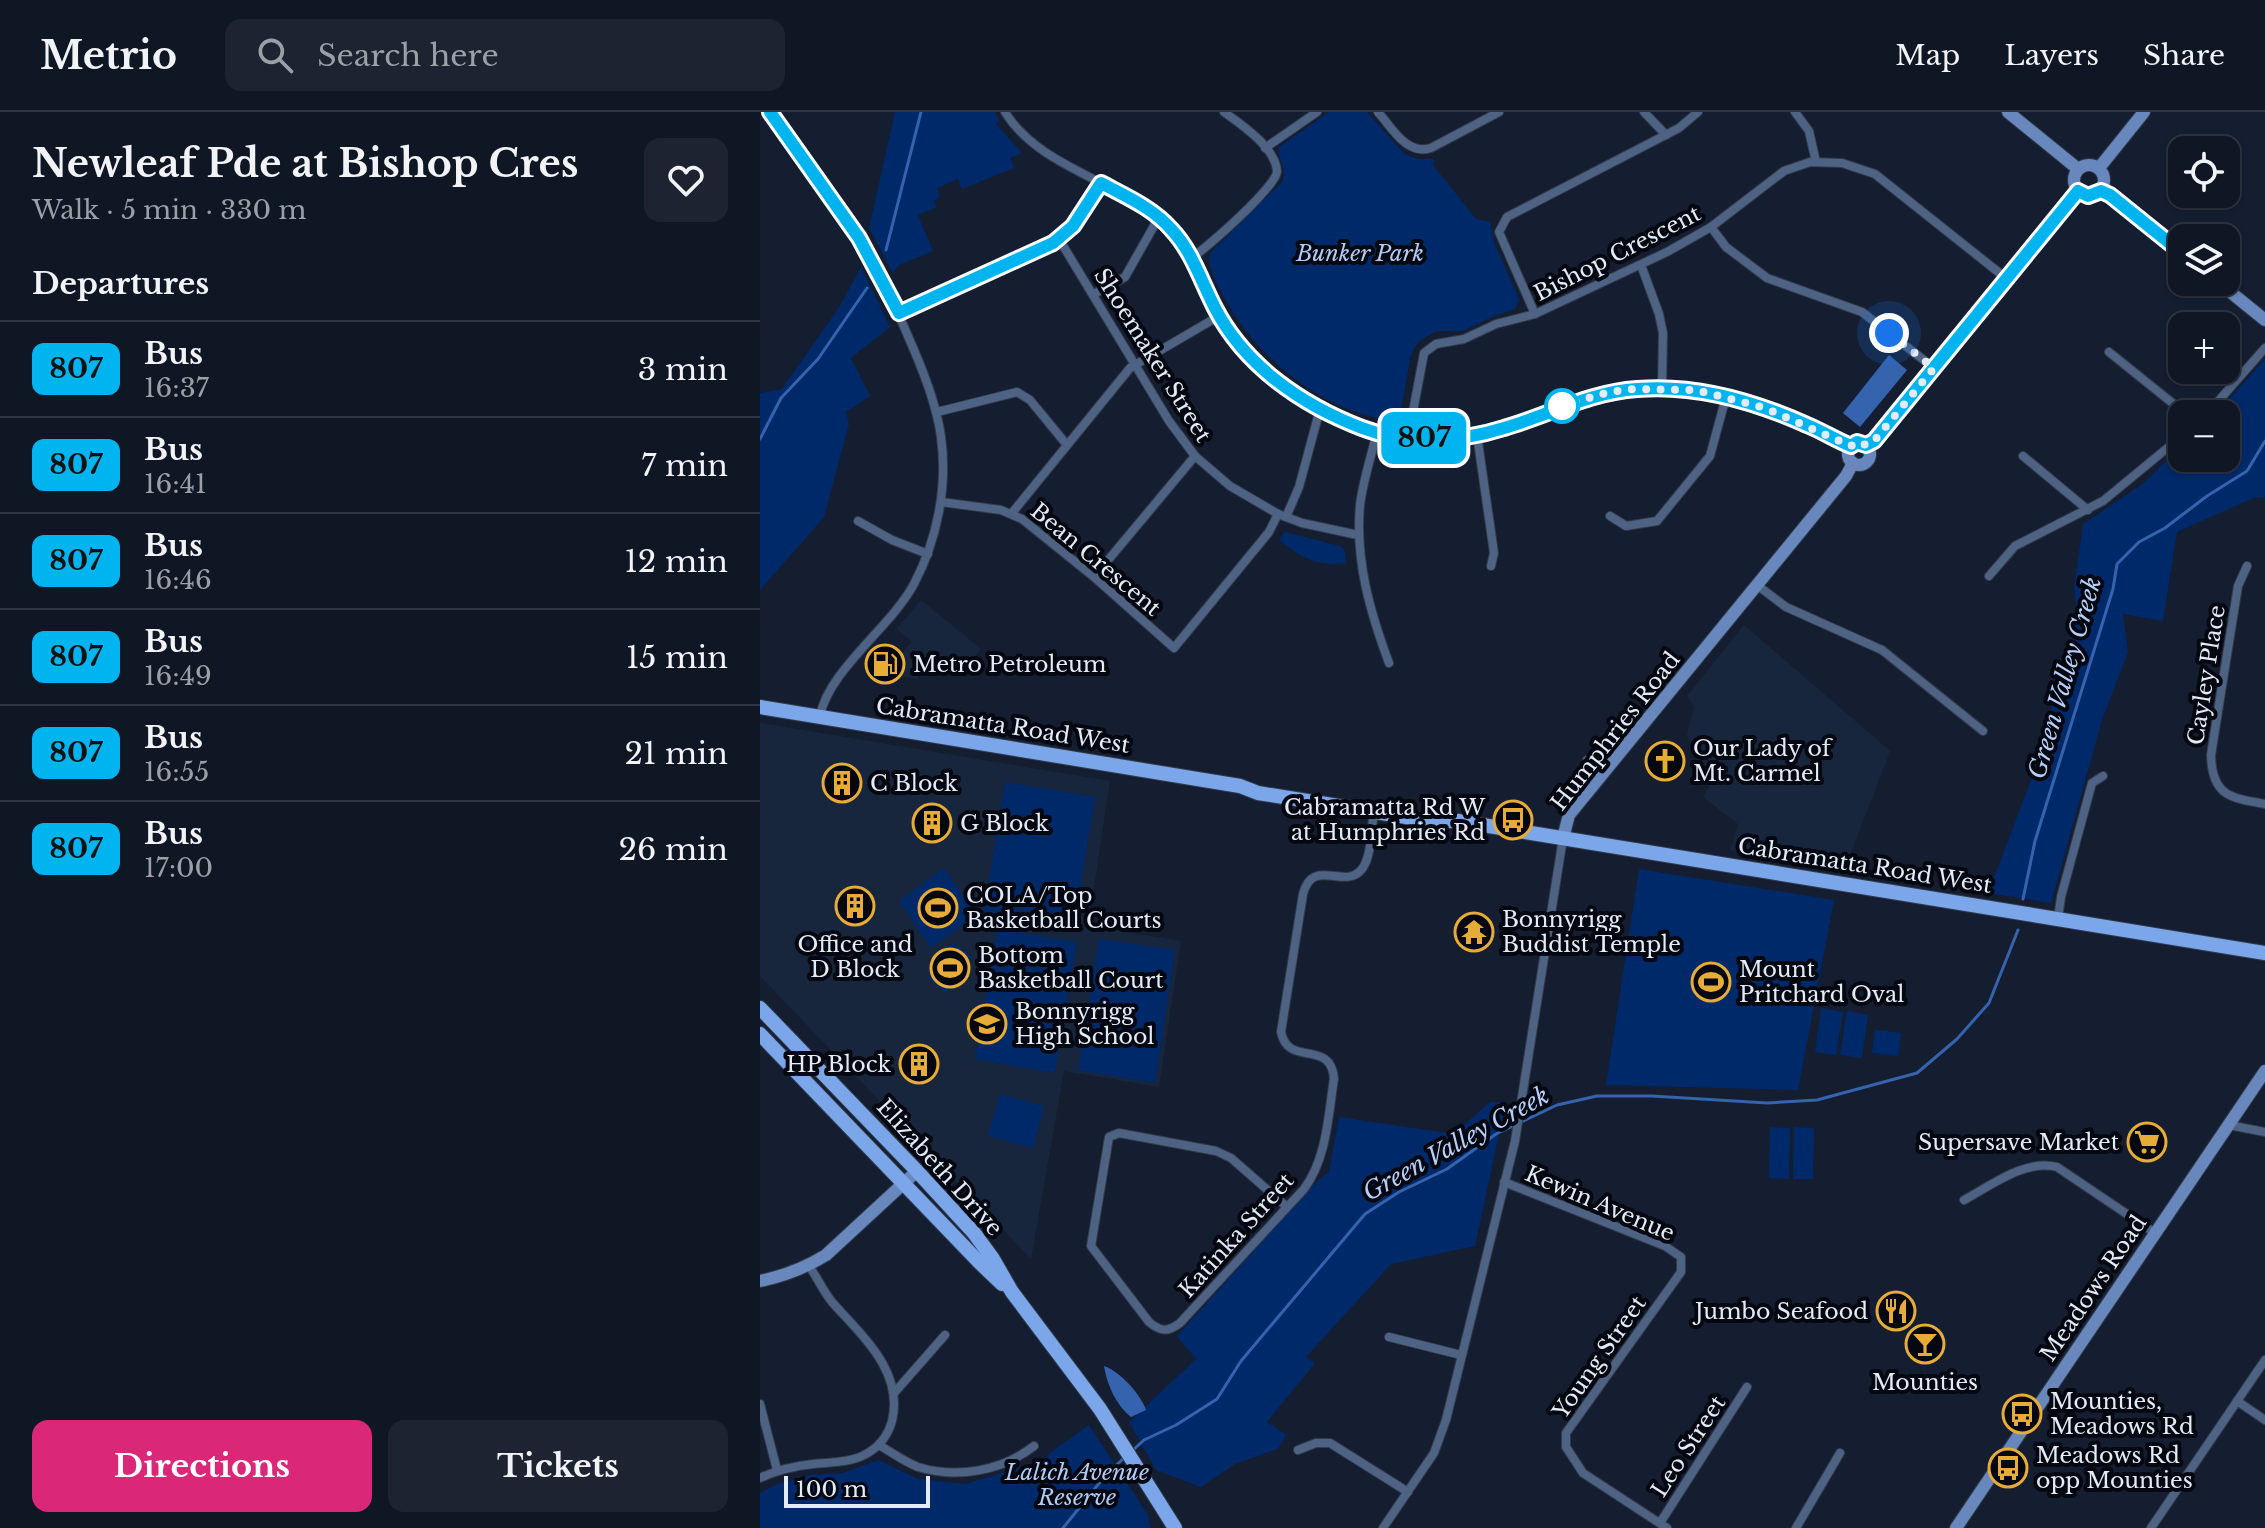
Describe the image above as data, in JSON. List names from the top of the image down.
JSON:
{
  "streets": {
    "main road": ["Cabramatta Road West", "Elizabeth Drive"],
    "street": [
      "Bishop Crescent",
      "Shoemaker Street",
      "Bean Crescent",
      "Cayley Place",
      "Humphries Road",
      "Kewin Avenue",
      "Katinka Street",
      "Meadows Road",
      "Young Street",
      "Leo Street"
    ]
  },
  "crossings": [
    ["Shoemaker Street", "Bean Crescent"],
    ["Cabramatta Road West", "Humphries Road"],
    ["Cabramatta Road West", "Katinka Street"],
    ["Humphries Road", "Kewin Avenue"],
    ["Kewin Avenue", "Young Street"],
    ["Young Street", "Leo Street"]
  ],
  "water": ["Green Valley Creek"],
  "parks": ["Bunker Park", "Lalich Avenue Reserve"],
  "places": {
    "fuel station": ["Metro Petroleum"],
    "church": ["Our Lady of Mt. Carmel"],
    "building": [
      "C Block",
      "G Block",
      "Office and D Block",
      "HP Block"
    ],
    "bus stop": ["Cabramatta Rd W at Humphries Rd", "Mounties, Meadows Rd", "Meadows Rd opp Mounties"],
    "sports": ["COLA/Top Basketball Courts", "Bottom Basketball Court", "Mount Pritchard Oval"],
    "temple": ["Bonnyrigg Buddist Temple"],
    "school or university": ["Bonnyrigg High School"],
    "supermarket": ["Supersave Market"],
    "restaurant": ["Jumbo Seafood"],
    "bar": ["Mounties"]
  },
  "lines": ["bus line 807"],
  "scale_bar": "100 m",
  "page": {
    "header": "Metrio",
    "search": "Search here",
    "nav": ["Map", "Layers", "Share"],
    "heading": [
      ["Newleaf Pde at Bishop Cres", "Walk · 5 min · 330 m"],
      "Departures"
    ],
    "on_map": "807",
    "map_buttons": ["+", "−"],
    "list": [
      {
        "mark": "807",
        "name": "Bus",
        "note": "16:37",
        "value": "3 min"
      },
      {
        "mark": "807",
        "name": "Bus",
        "note": "16:41",
        "value": "7 min"
      },
      {
        "mark": "807",
        "name": "Bus",
        "note": "16:46",
        "value": "12 min"
      },
      {
        "mark": "807",
        "name": "Bus",
        "note": "16:49",
        "value": "15 min"
      },
      {
        "mark": "807",
        "name": "Bus",
        "note": "16:55",
        "value": "21 min"
      },
      {
        "mark": "807",
        "name": "Bus",
        "note": "17:00",
        "value": "26 min"
      }
    ],
    "buttons": ["Directions", "Tickets"],
    "scale": "100 m"
  }
}
